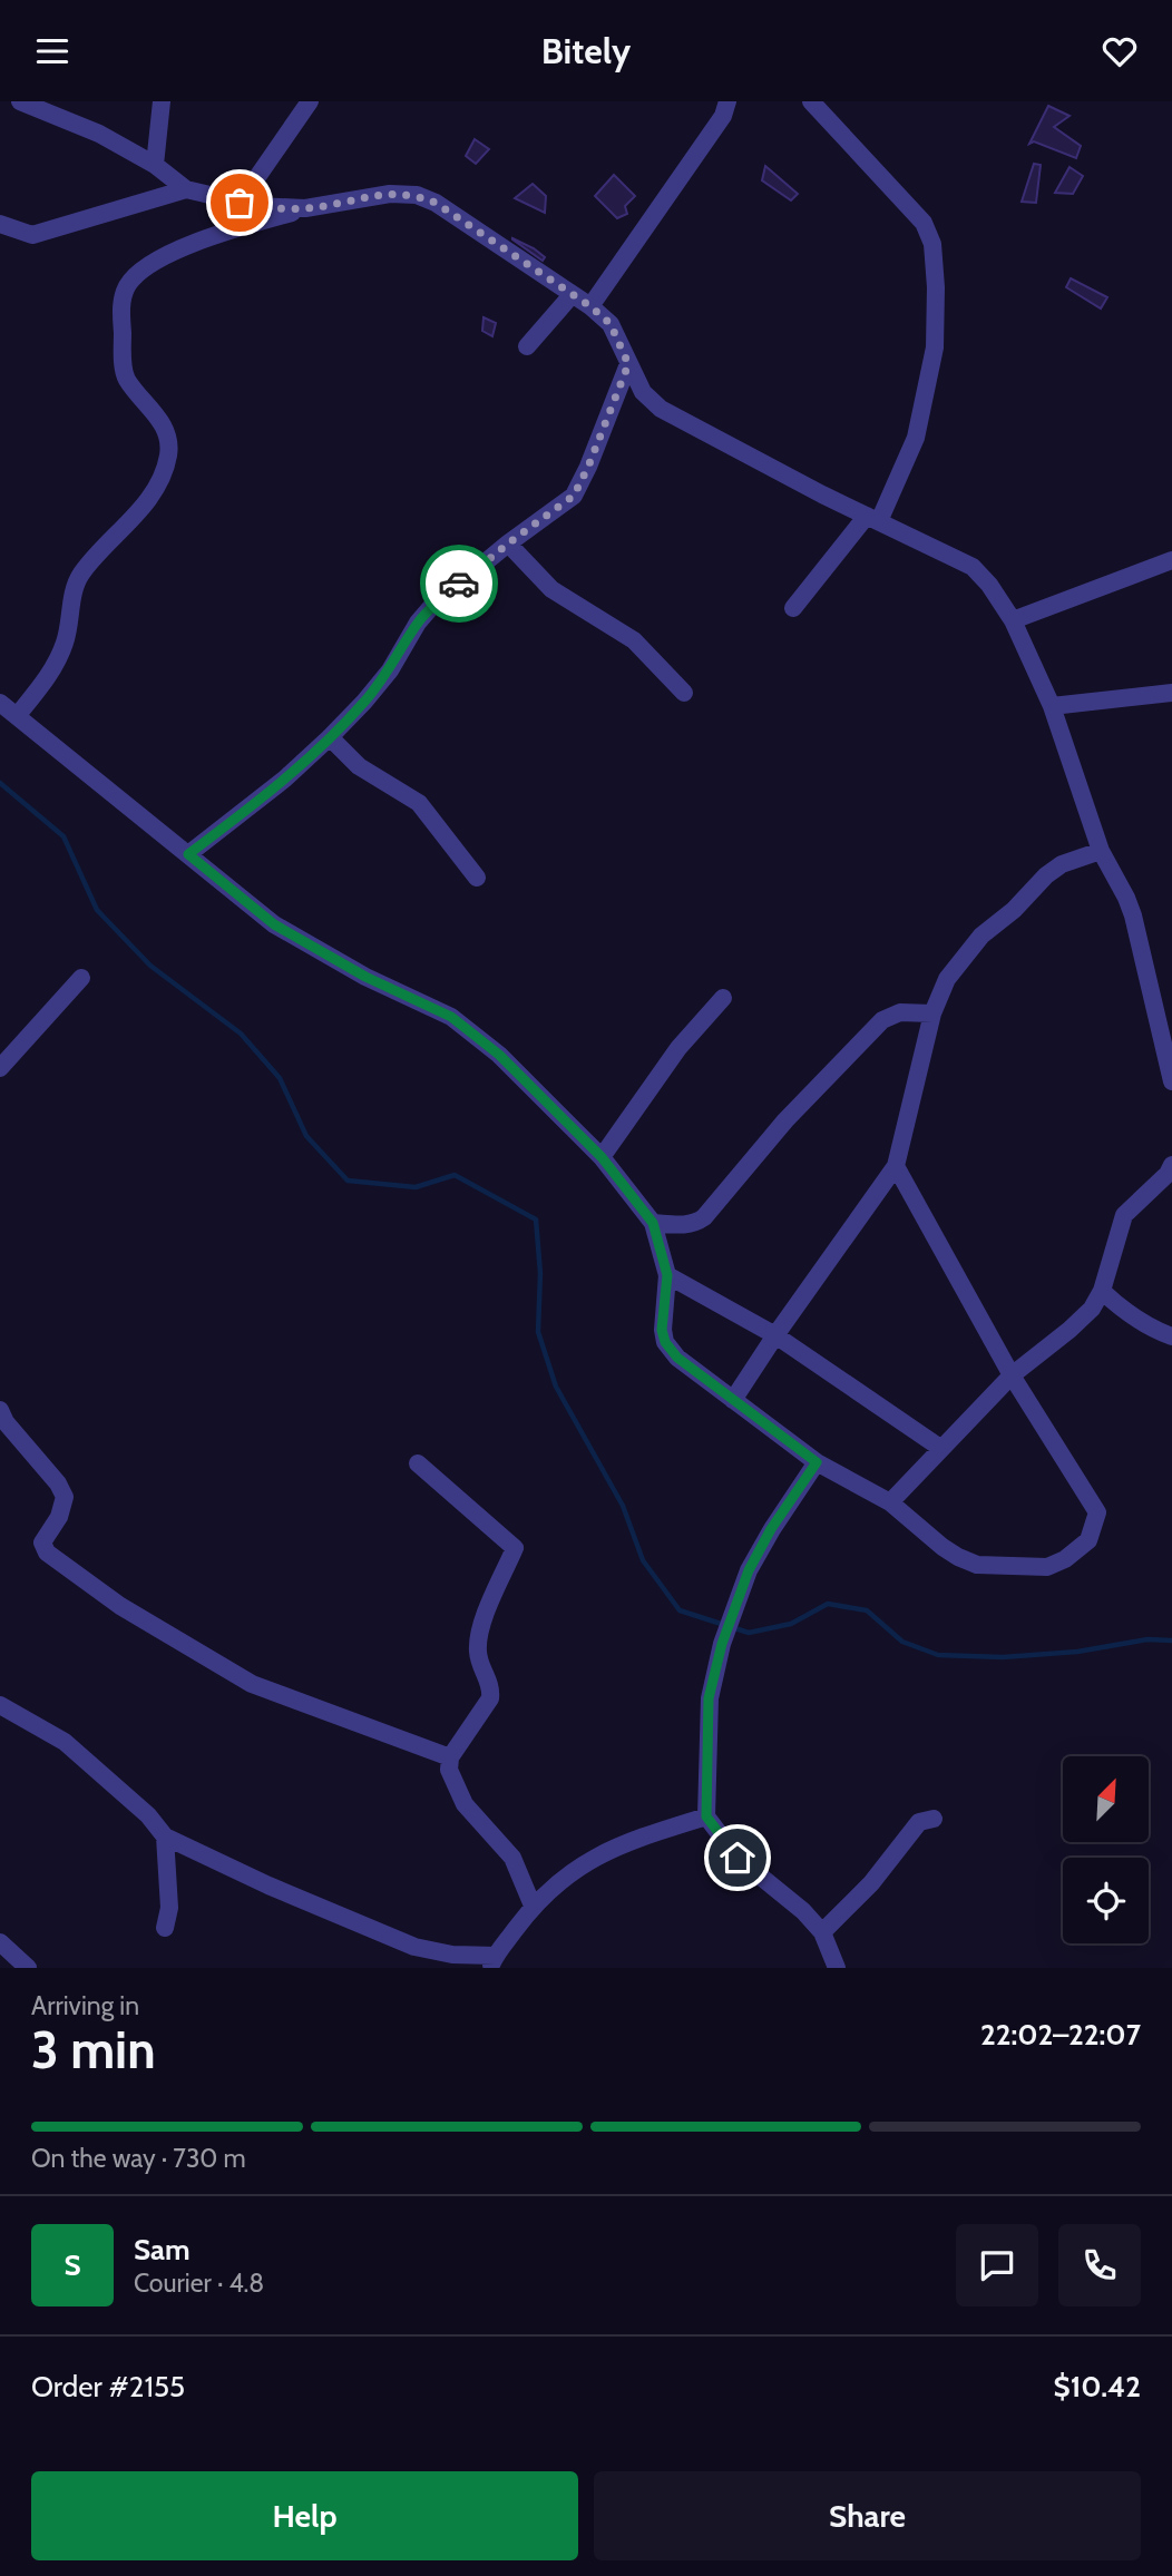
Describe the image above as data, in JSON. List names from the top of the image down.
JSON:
{
  "north": "top right",
  "page": {
    "header": "Bitely",
    "heading": ["3 min", "Arriving in", "22:02–22:07"],
    "panel": [
      "Sam",
      "Courier · 4.8",
      "Order #2155",
      "$10.42"
    ],
    "bar": "On the way · 730 m",
    "round": "S",
    "buttons": ["Help", "Share"]
  }
}
